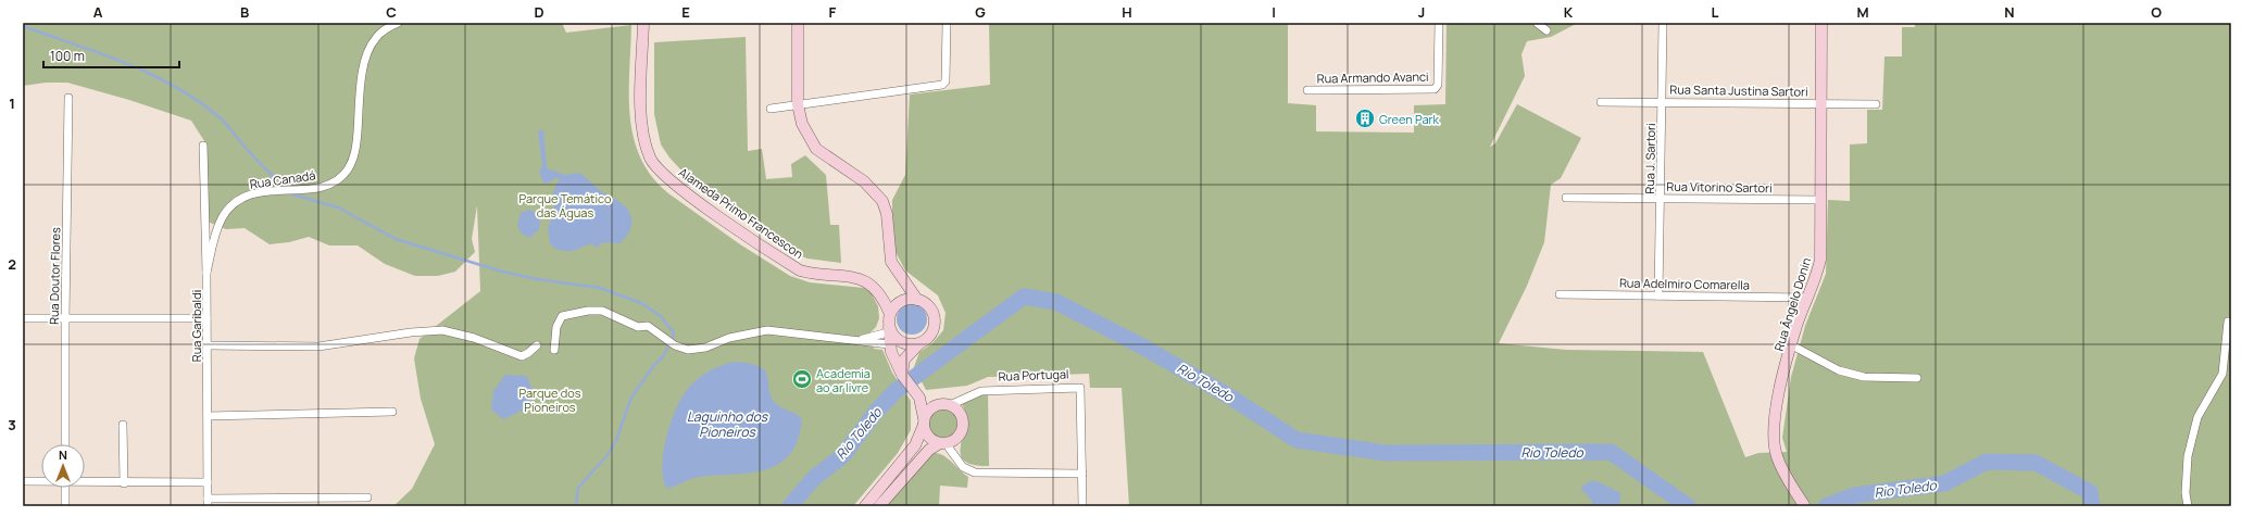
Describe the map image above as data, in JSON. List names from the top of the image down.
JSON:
{
  "streets": {
    "street": [
      "Rua Armando Avanci",
      "Rua Santa Justina Sartori",
      "Rua J. Sartori",
      "Rua Canadá",
      "Rua Vitorino Sartori",
      "Alameda Primo Francescon",
      "Rua Doutor Flores",
      "Rua Adelmiro Comarella",
      "Rua Ângelo Donin",
      "Rua Garibaldi",
      "Rua Portugal"
    ]
  },
  "crossings": [
    ["Rua Santa Justina Sartori", "Rua J. Sartori"],
    ["Rua Santa Justina Sartori", "Rua Ângelo Donin"],
    ["Rua J. Sartori", "Rua Vitorino Sartori"],
    ["Rua J. Sartori", "Rua Adelmiro Comarella"],
    ["Rua Canadá", "Rua Garibaldi"],
    ["Rua Vitorino Sartori", "Rua Ângelo Donin"],
    ["Rua Adelmiro Comarella", "Rua Ângelo Donin"]
  ],
  "water": ["Rio Toledo", "Laguinho dos Pioneiros"],
  "parks": ["Parque Temático das Águas", "Parque dos Pioneiros"],
  "places": {
    "building": ["Green Park"],
    "sports": ["Academia ao ar livre"]
  },
  "scale_bar": "100 m",
  "north": "top",
  "grid": {
    "columns": [
      "A",
      "B",
      "C",
      "D",
      "E",
      "F",
      "G",
      "H",
      "I",
      "J",
      "K",
      "L",
      "M",
      "N",
      "O"
    ],
    "rows": ["1", "2", "3"]
  }
}
